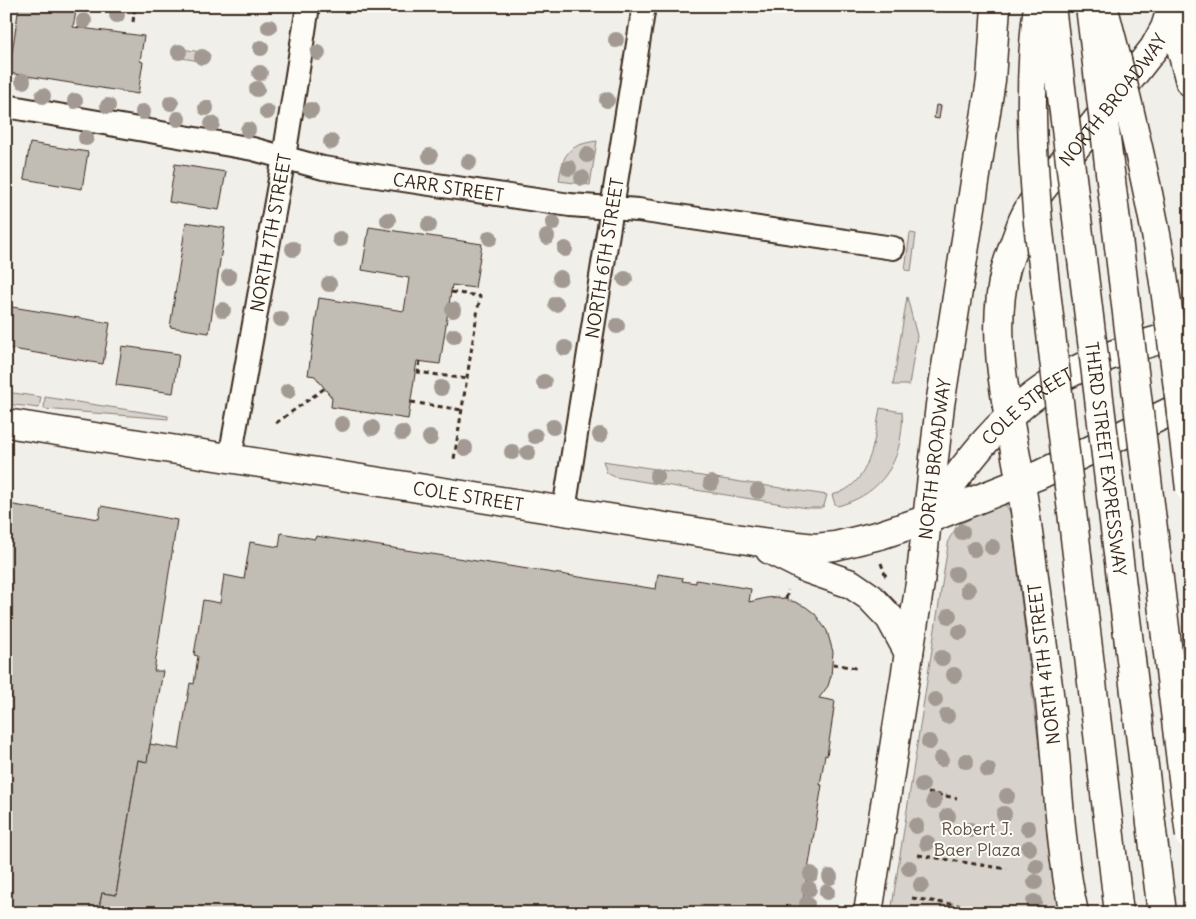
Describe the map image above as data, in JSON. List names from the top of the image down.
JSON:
{
  "streets": {
    "main road": [
      "NORTH BROADWAY",
      "COLE STREET",
      "THIRD STREET EXPRESSWAY",
      "NORTH 4TH STREET"
    ],
    "street": ["CARR STREET", "NORTH 7TH STREET", "NORTH 6TH STREET"]
  },
  "crossings": [
    ["NORTH BROADWAY", "COLE STREET"],
    ["NORTH BROADWAY", "NORTH 4TH STREET"],
    ["CARR STREET", "NORTH 7TH STREET"],
    ["CARR STREET", "NORTH 6TH STREET"],
    ["NORTH 7TH STREET", "COLE STREET"],
    ["NORTH 6TH STREET", "COLE STREET"],
    ["COLE STREET", "NORTH 4TH STREET"]
  ],
  "parks": ["Robert J. Baer Plaza"]
}
